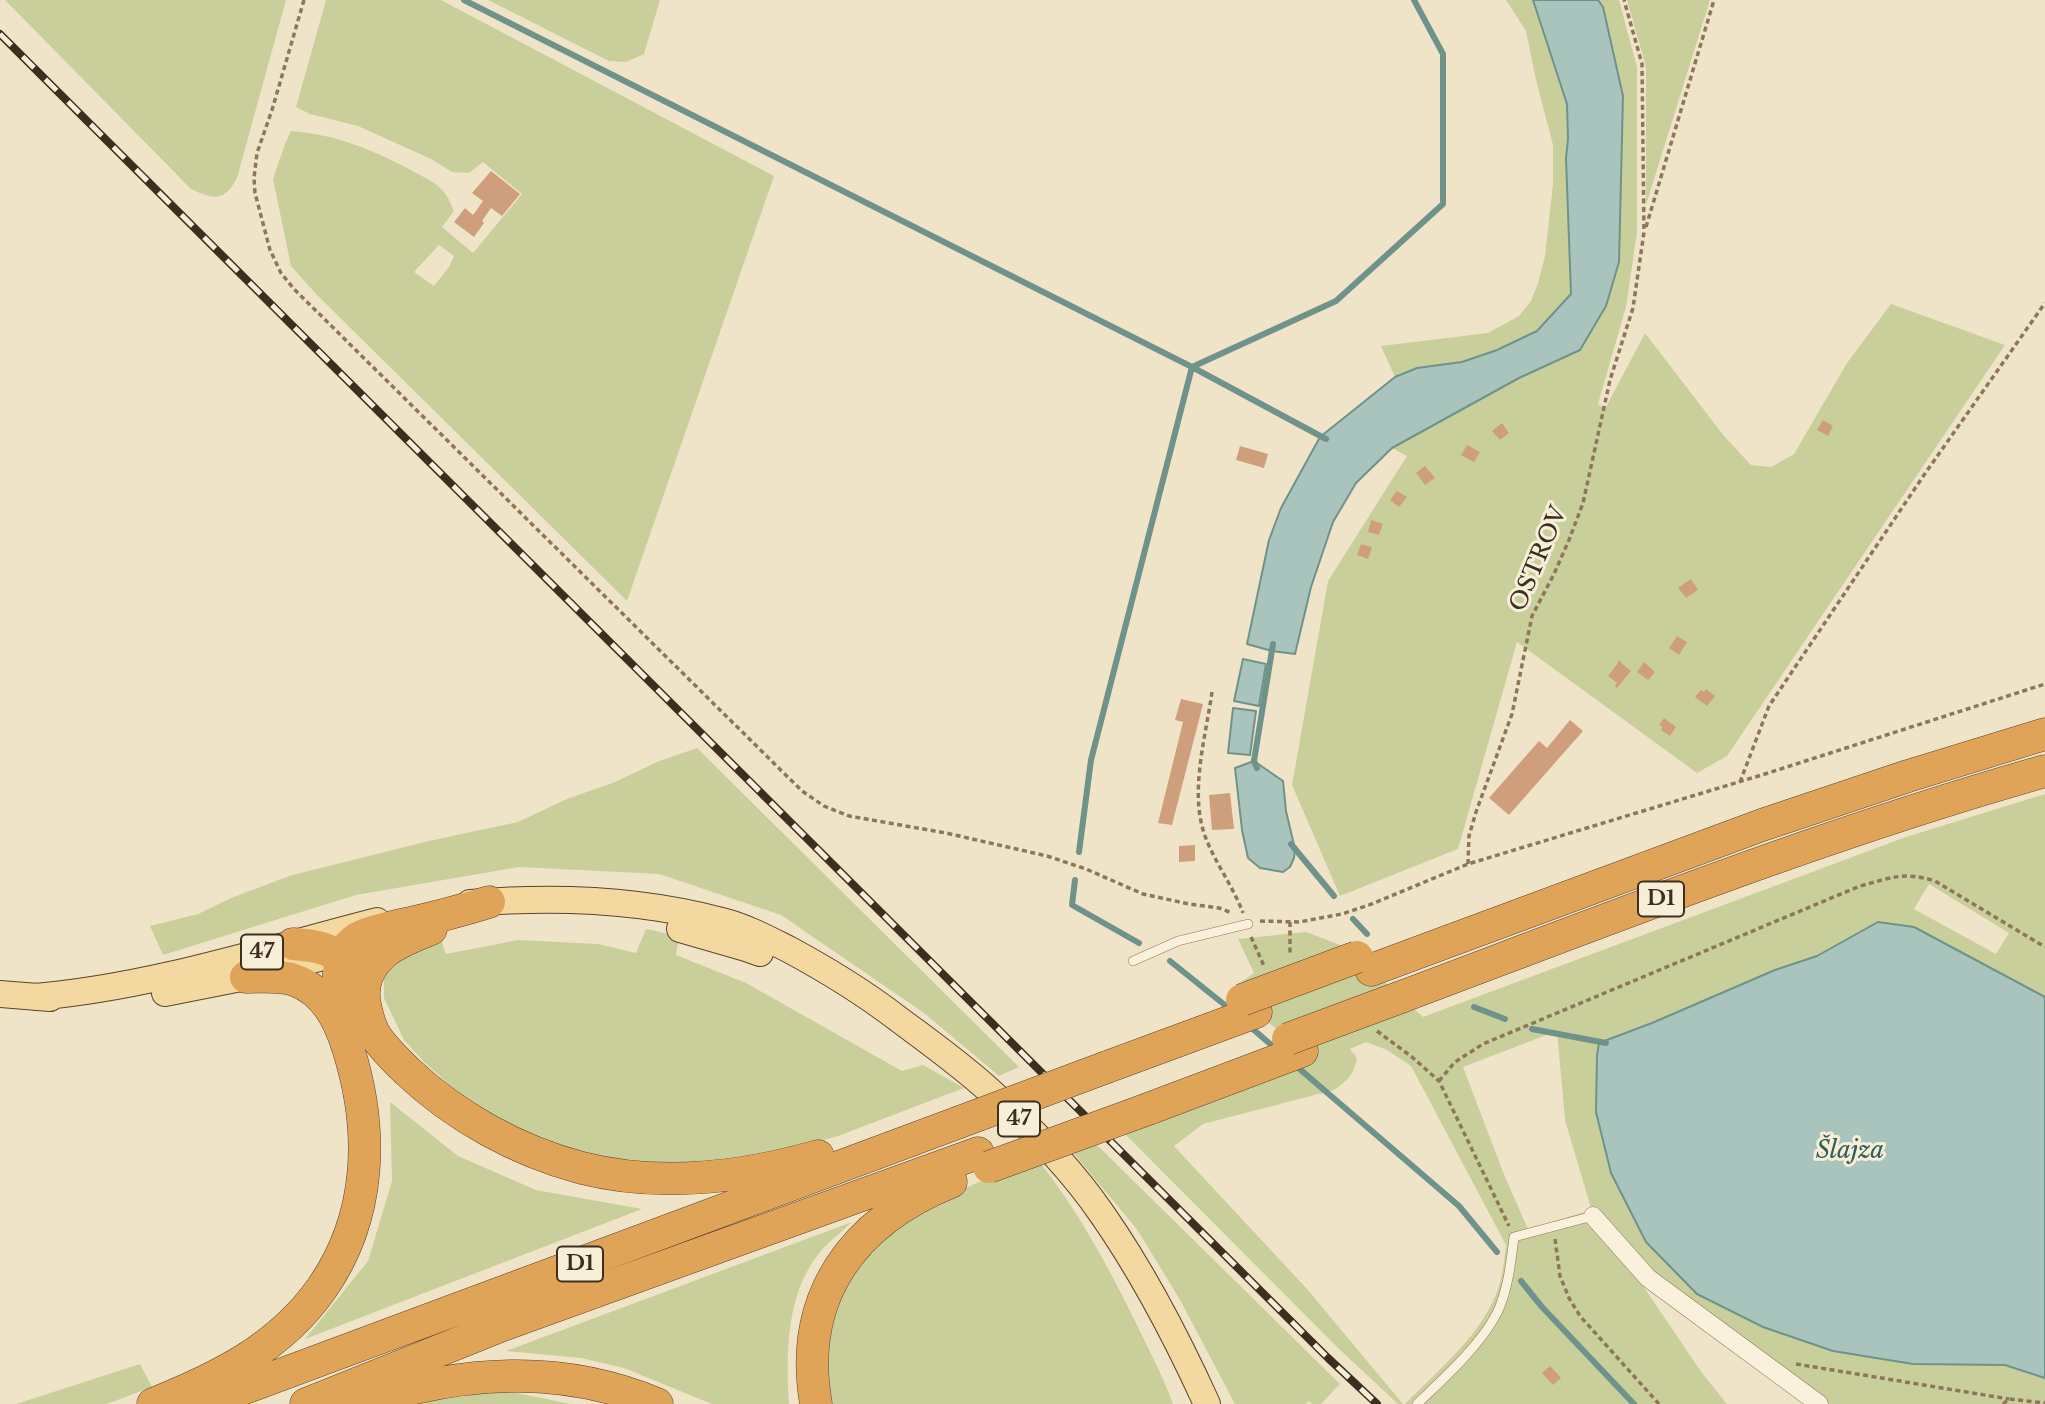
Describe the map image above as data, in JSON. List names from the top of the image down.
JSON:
{
  "streets": {
    "highway": ["D1"],
    "main road": ["47"],
    "path": ["OSTROV"]
  },
  "water": ["Šlajza"]
}
